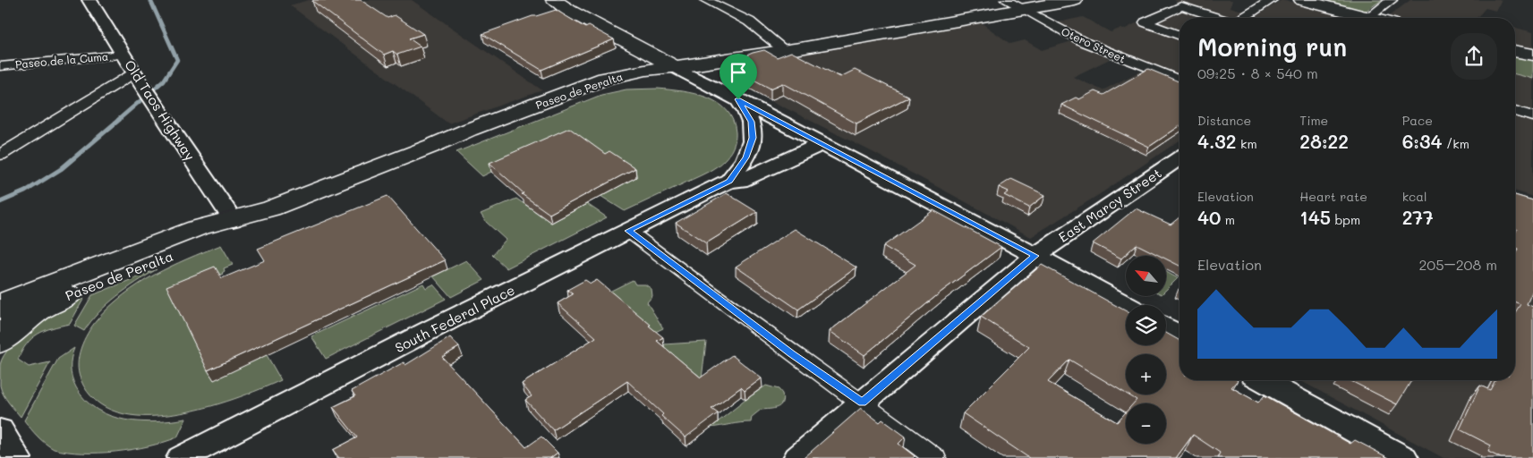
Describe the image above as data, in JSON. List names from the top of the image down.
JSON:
{
  "streets": {
    "main road": ["Paseo de Peralta"],
    "street": [
      "Otero Street",
      "Paseo de la Cuma",
      "Old Taos Highway",
      "East Marcy Street",
      "South Federal Place"
    ]
  },
  "crossings": [
    ["Otero Street", "Paseo de Peralta"],
    ["Paseo de la Cuma", "Old Taos Highway"],
    ["Paseo de Peralta", "Old Taos Highway"]
  ],
  "north": "top left",
  "page": {
    "heading": ["Morning run", "09:25 · 8 × 540 m"],
    "stats": [
      ["Distance", "4.32 km"],
      ["Time", "28:22"],
      ["Pace", "6:34 /km"],
      ["Elevation", "40 m"],
      ["Heart rate", "145 bpm"],
      ["kcal", "277"]
    ],
    "chart": ["Elevation", "205–208 m"],
    "map_buttons": ["+", "−"]
  }
}
